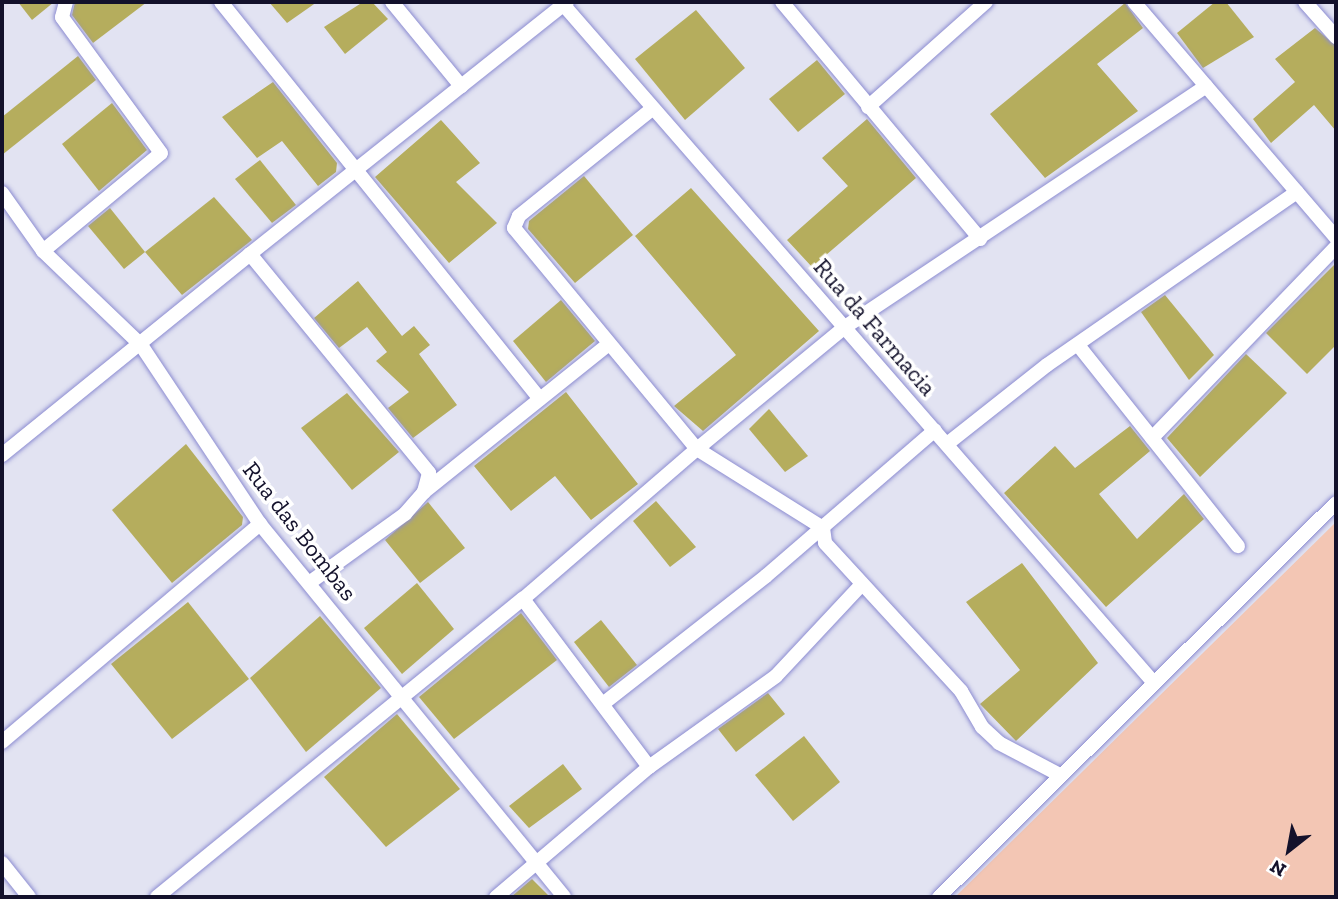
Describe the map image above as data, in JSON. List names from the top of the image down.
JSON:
{
  "streets": {
    "street": ["Rua da Farmacia", "Rua das Bombas"]
  },
  "north": "bottom left"
}
